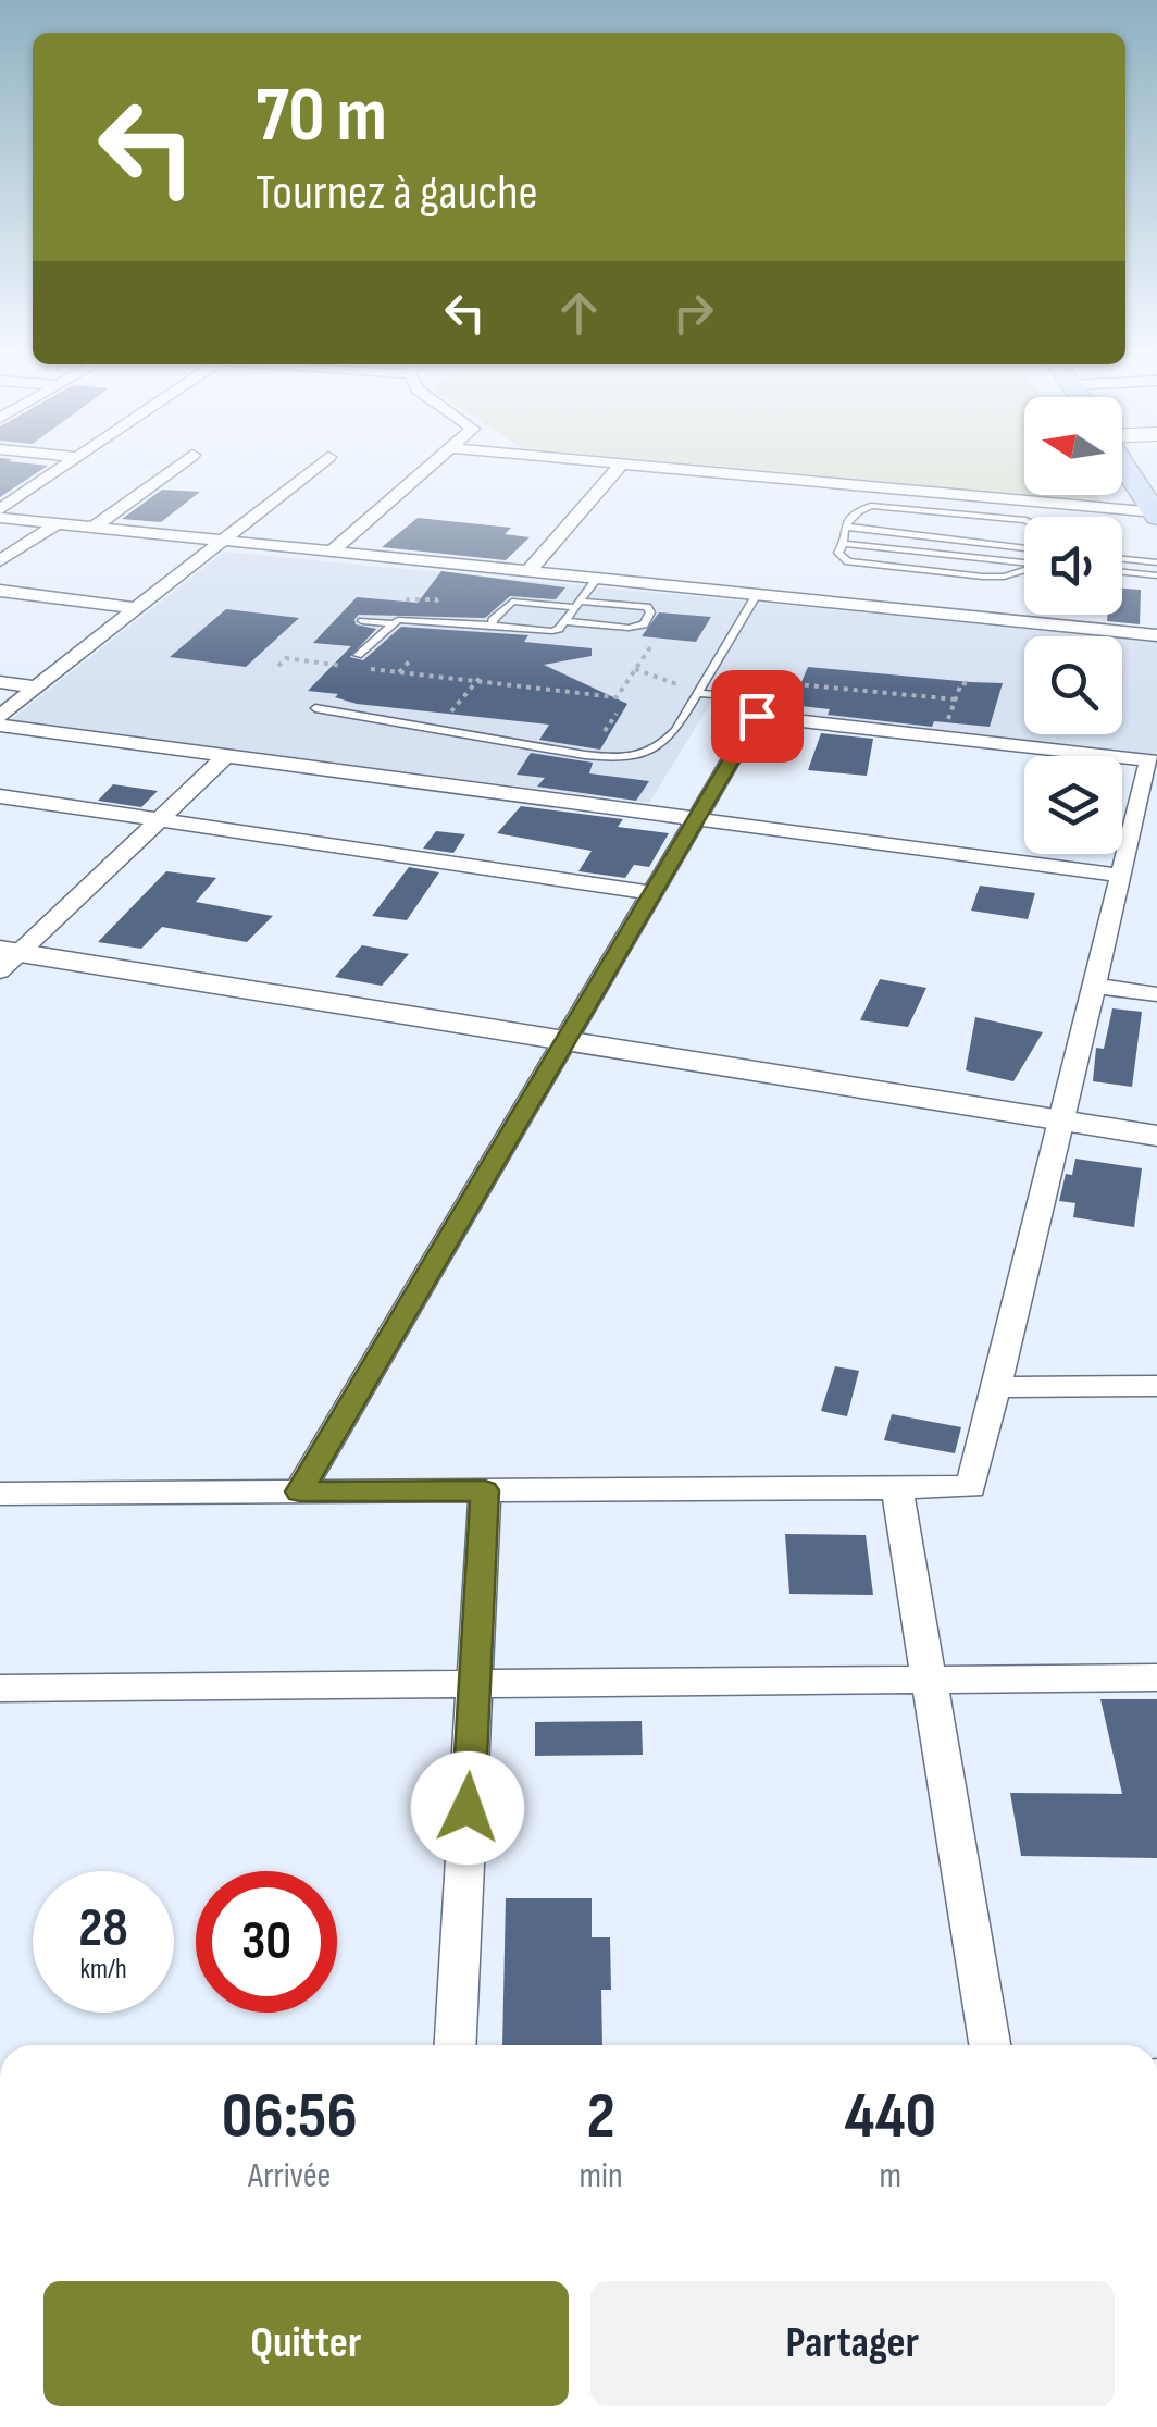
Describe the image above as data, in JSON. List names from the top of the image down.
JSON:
{
  "north": "left",
  "page": {
    "turn": ["70 m", "Tournez à gauche"],
    "speed": "28 km/h",
    "limit": "30",
    "eta": [
      "06:56",
      "Arrivée",
      "2",
      "min",
      "440",
      "m"
    ],
    "buttons": ["Quitter", "Partager"]
  }
}
